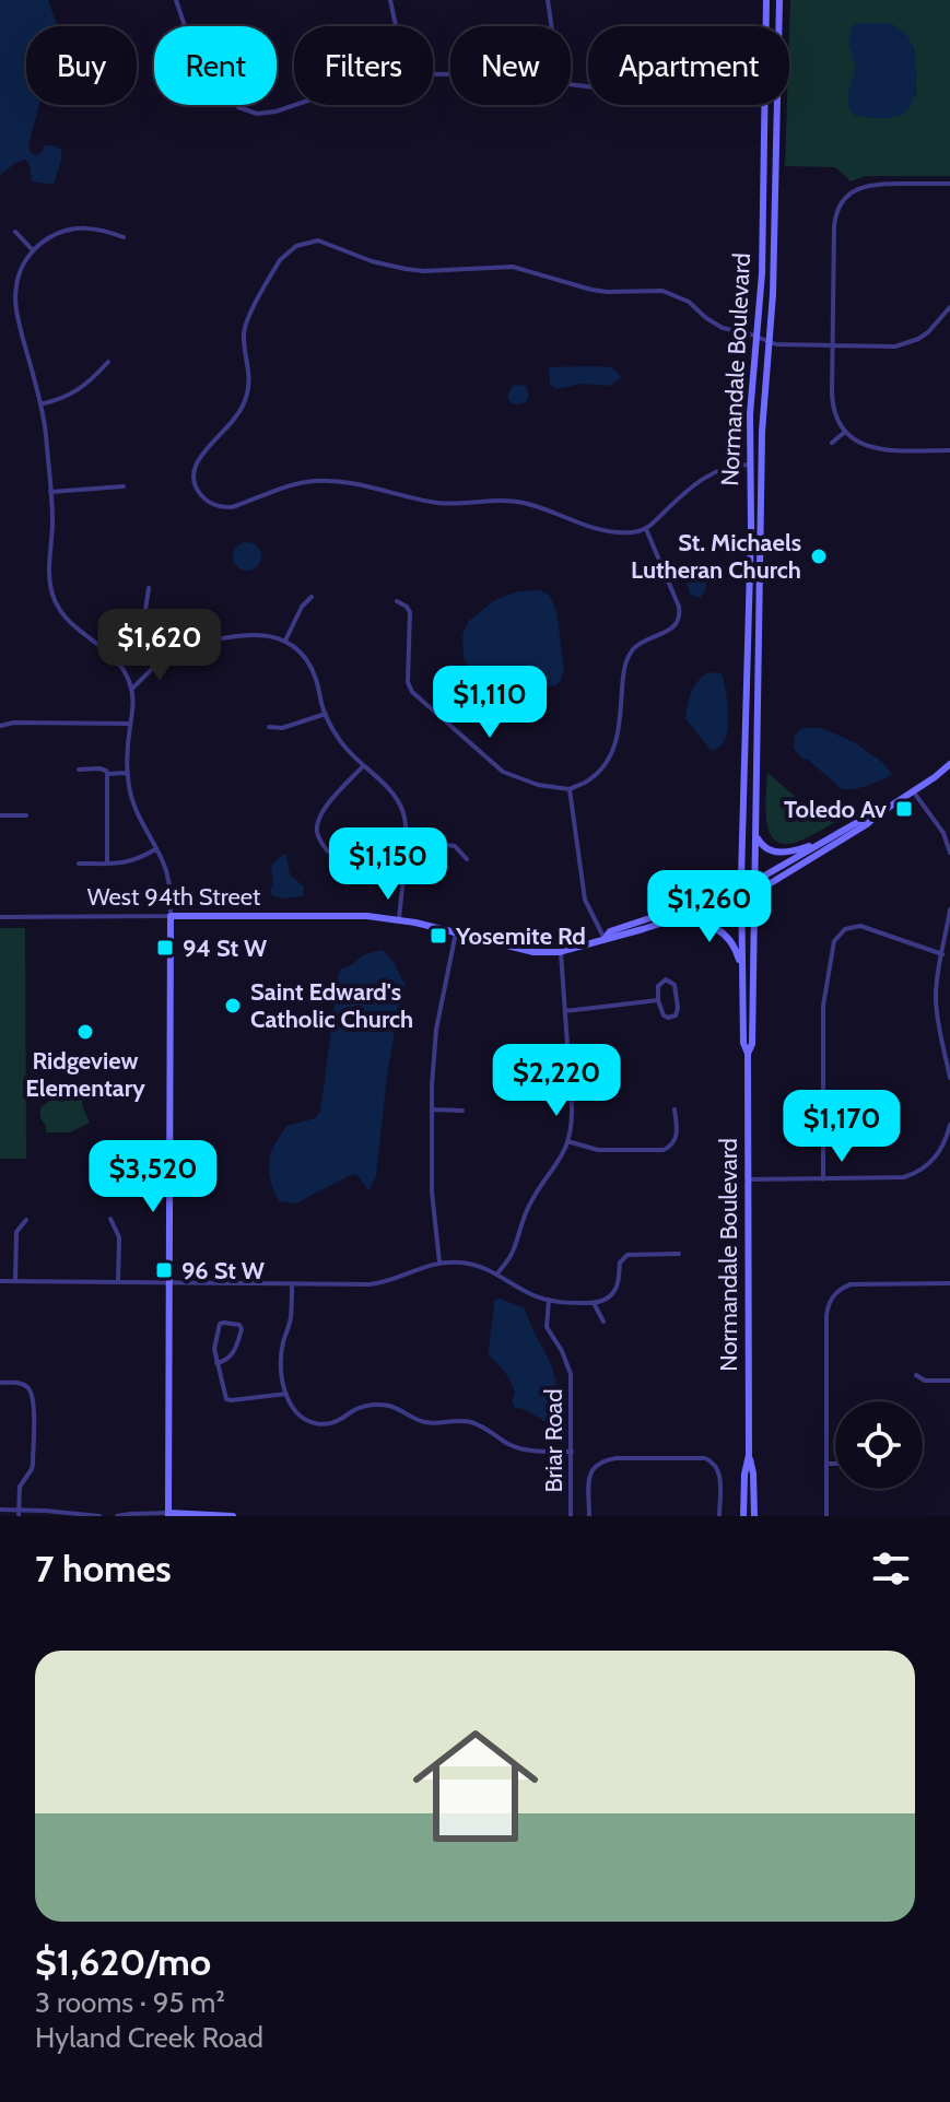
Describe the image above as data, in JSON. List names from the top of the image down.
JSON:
{
  "streets": {
    "main road": ["Normandale Boulevard", "West 94th Street"],
    "street": ["Briar Road"]
  },
  "places": {
    "other": ["St. Michaels Lutheran Church", "Saint Edward's Catholic Church", "Ridgeview Elementary"],
    "transit": [
      "Toledo Av",
      "Yosemite Rd",
      "94 St W",
      "96 St W"
    ]
  },
  "page": {
    "chip": [
      "Buy",
      "Rent",
      "Filters",
      "New",
      "Apartment"
    ],
    "price": [
      "$1,620",
      "$1,110",
      "$1,150",
      "$1,260",
      "$2,220",
      "$1,170",
      "$3,520"
    ],
    "heading": "7 homes",
    "list": [
      {
        "name": "$1,620/mo",
        "note": "3 rooms · 95 m² · Hyland Creek Road"
      }
    ]
  }
}
